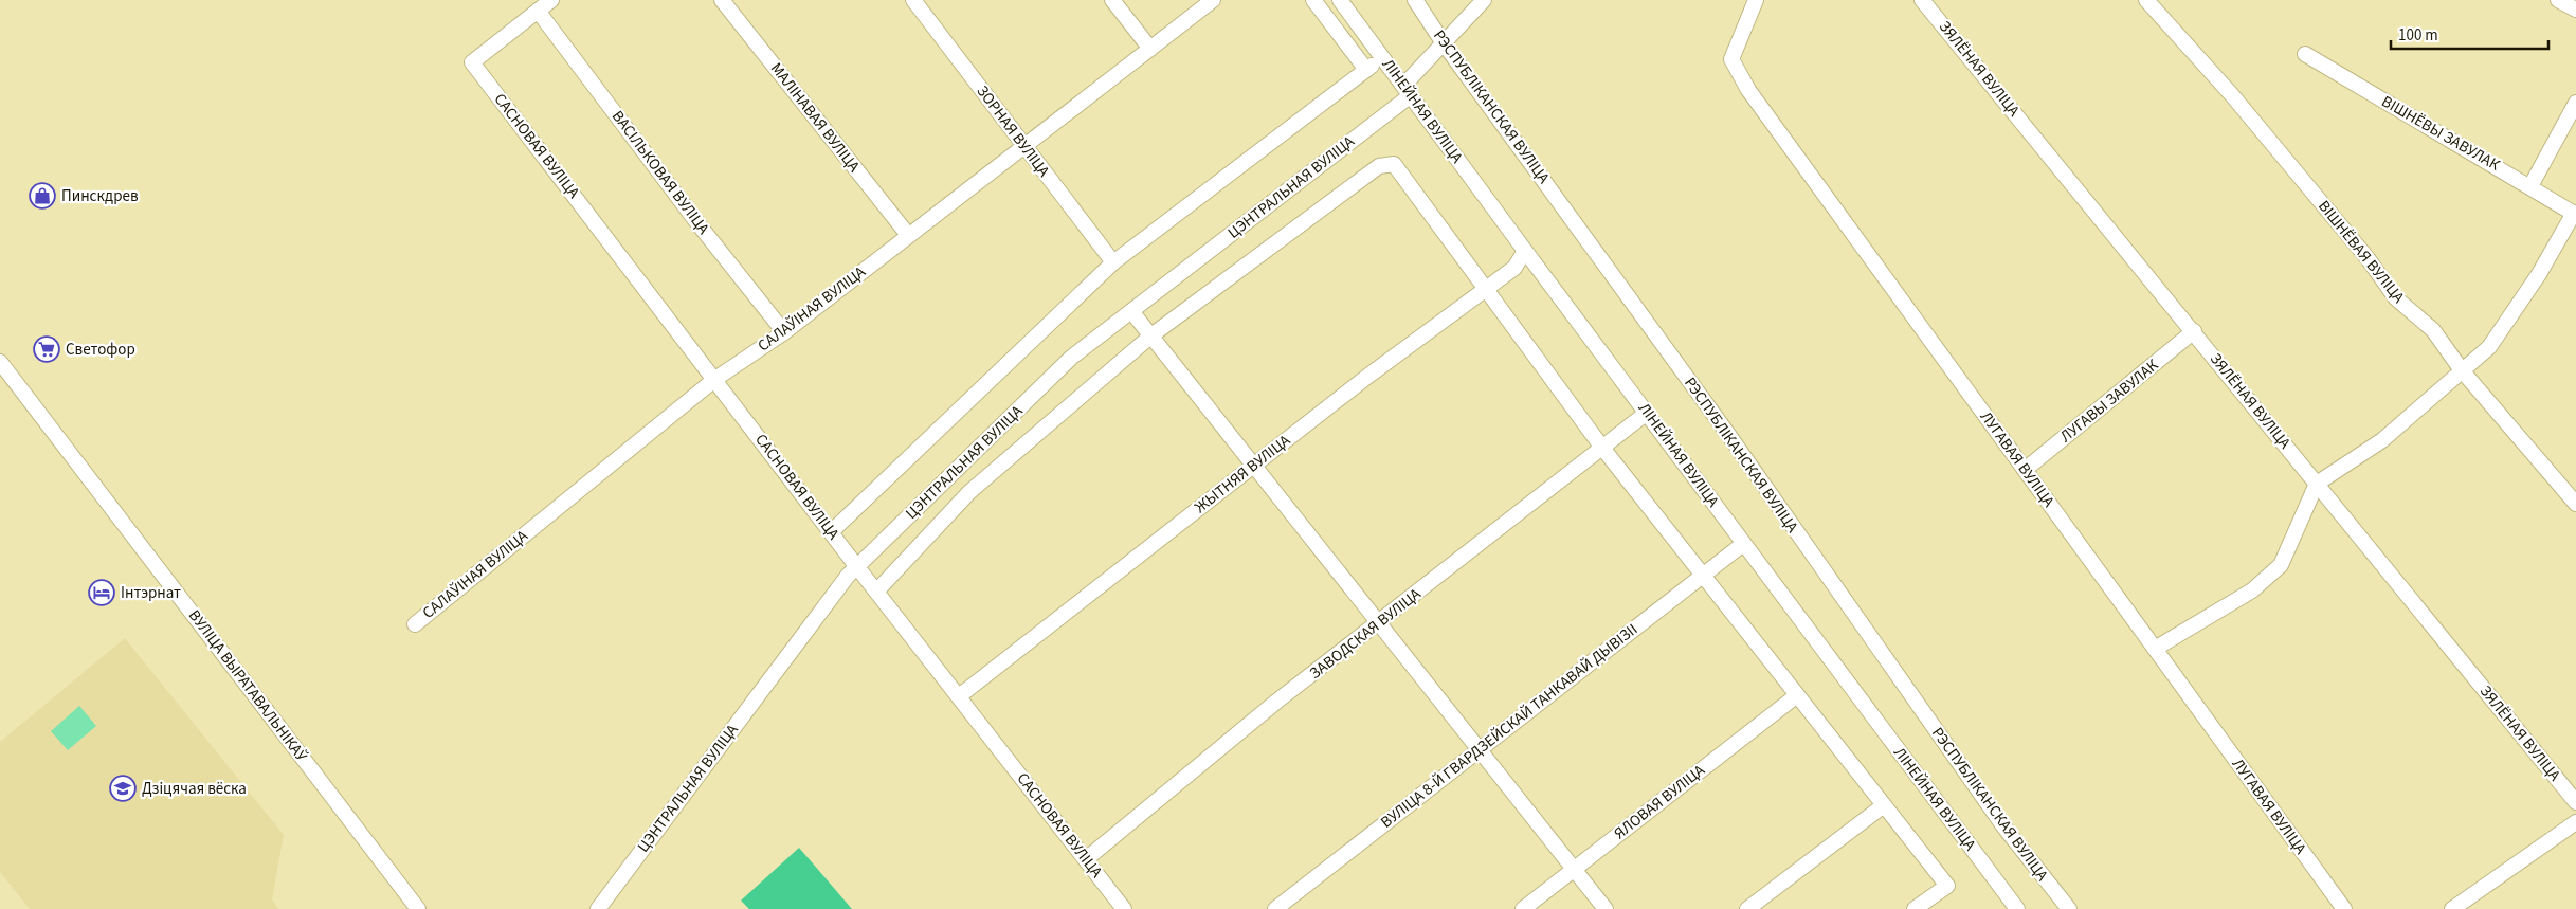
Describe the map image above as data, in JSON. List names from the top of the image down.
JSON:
{
  "streets": {
    "street": [
      "ЗЯЛЁНАЯ ВУЛІЦА",
      "РЭСПУБЛІКАНСКАЯ ВУЛІЦА",
      "ЛІНЕЙНАЯ ВУЛІЦА",
      "МАЛІНАВАЯ ВУЛІЦА",
      "ЗОРНАЯ ВУЛІЦА",
      "ВІШНЁВЫ ЗАВУЛАК",
      "САСНОВАЯ ВУЛІЦА",
      "ВАСІЛЬКОВАЯ ВУЛІЦА",
      "ЦЭНТРАЛЬНАЯ ВУЛІЦА",
      "ВІШНЁВАЯ ВУЛІЦА",
      "САЛАЎІНАЯ ВУЛІЦА",
      "ЛУГАВЫ ЗАВУЛАК",
      "ЛУГАВАЯ ВУЛІЦА",
      "ЖЫТНЯЯ ВУЛІЦА",
      "ЗАВОДСКАЯ ВУЛІЦА",
      "ВУЛІЦА ВЫРАТАВАЛЬНІКАЎ",
      "ВУЛІЦА 8-Й ГВАРДЗЕЙСКАЙ ТАНКАВАЙ ДЫВІЗІІ",
      "ЯЛОВАЯ ВУЛІЦА"
    ]
  },
  "crossings": [
    ["ЗЯЛЁНАЯ ВУЛІЦА", "ЛУГАВЫ ЗАВУЛАК"],
    ["РЭСПУБЛІКАНСКАЯ ВУЛІЦА", "ЦЭНТРАЛЬНАЯ ВУЛІЦА"],
    ["ЛІНЕЙНАЯ ВУЛІЦА", "ЗОРНАЯ ВУЛІЦА"],
    ["ЛІНЕЙНАЯ ВУЛІЦА", "ЦЭНТРАЛЬНАЯ ВУЛІЦА"],
    ["ЛІНЕЙНАЯ ВУЛІЦА", "ЖЫТНЯЯ ВУЛІЦА"],
    ["ЛІНЕЙНАЯ ВУЛІЦА", "ЗАВОДСКАЯ ВУЛІЦА"],
    ["ЛІНЕЙНАЯ ВУЛІЦА", "ВУЛІЦА 8-Й ГВАРДЗЕЙСКАЙ ТАНКАВАЙ ДЫВІЗІІ"],
    ["МАЛІНАВАЯ ВУЛІЦА", "САЛАЎІНАЯ ВУЛІЦА"],
    ["ЗОРНАЯ ВУЛІЦА", "САЛАЎІНАЯ ВУЛІЦА"],
    ["САСНОВАЯ ВУЛІЦА", "ВАСІЛЬКОВАЯ ВУЛІЦА"],
    ["САСНОВАЯ ВУЛІЦА", "ЦЭНТРАЛЬНАЯ ВУЛІЦА"],
    ["САСНОВАЯ ВУЛІЦА", "САЛАЎІНАЯ ВУЛІЦА"],
    ["САСНОВАЯ ВУЛІЦА", "ЖЫТНЯЯ ВУЛІЦА"],
    ["САСНОВАЯ ВУЛІЦА", "ЗАВОДСКАЯ ВУЛІЦА"],
    ["ВАСІЛЬКОВАЯ ВУЛІЦА", "САЛАЎІНАЯ ВУЛІЦА"],
    ["ЛУГАВЫ ЗАВУЛАК", "ЛУГАВАЯ ВУЛІЦА"]
  ],
  "places": {
    "shop": ["Пинскдрев"],
    "supermarket": ["Светофор"],
    "hotel": ["Інтэрнат"],
    "school or university": ["Дзіцячая вёска"]
  },
  "scale_bar": "100 m"
}
